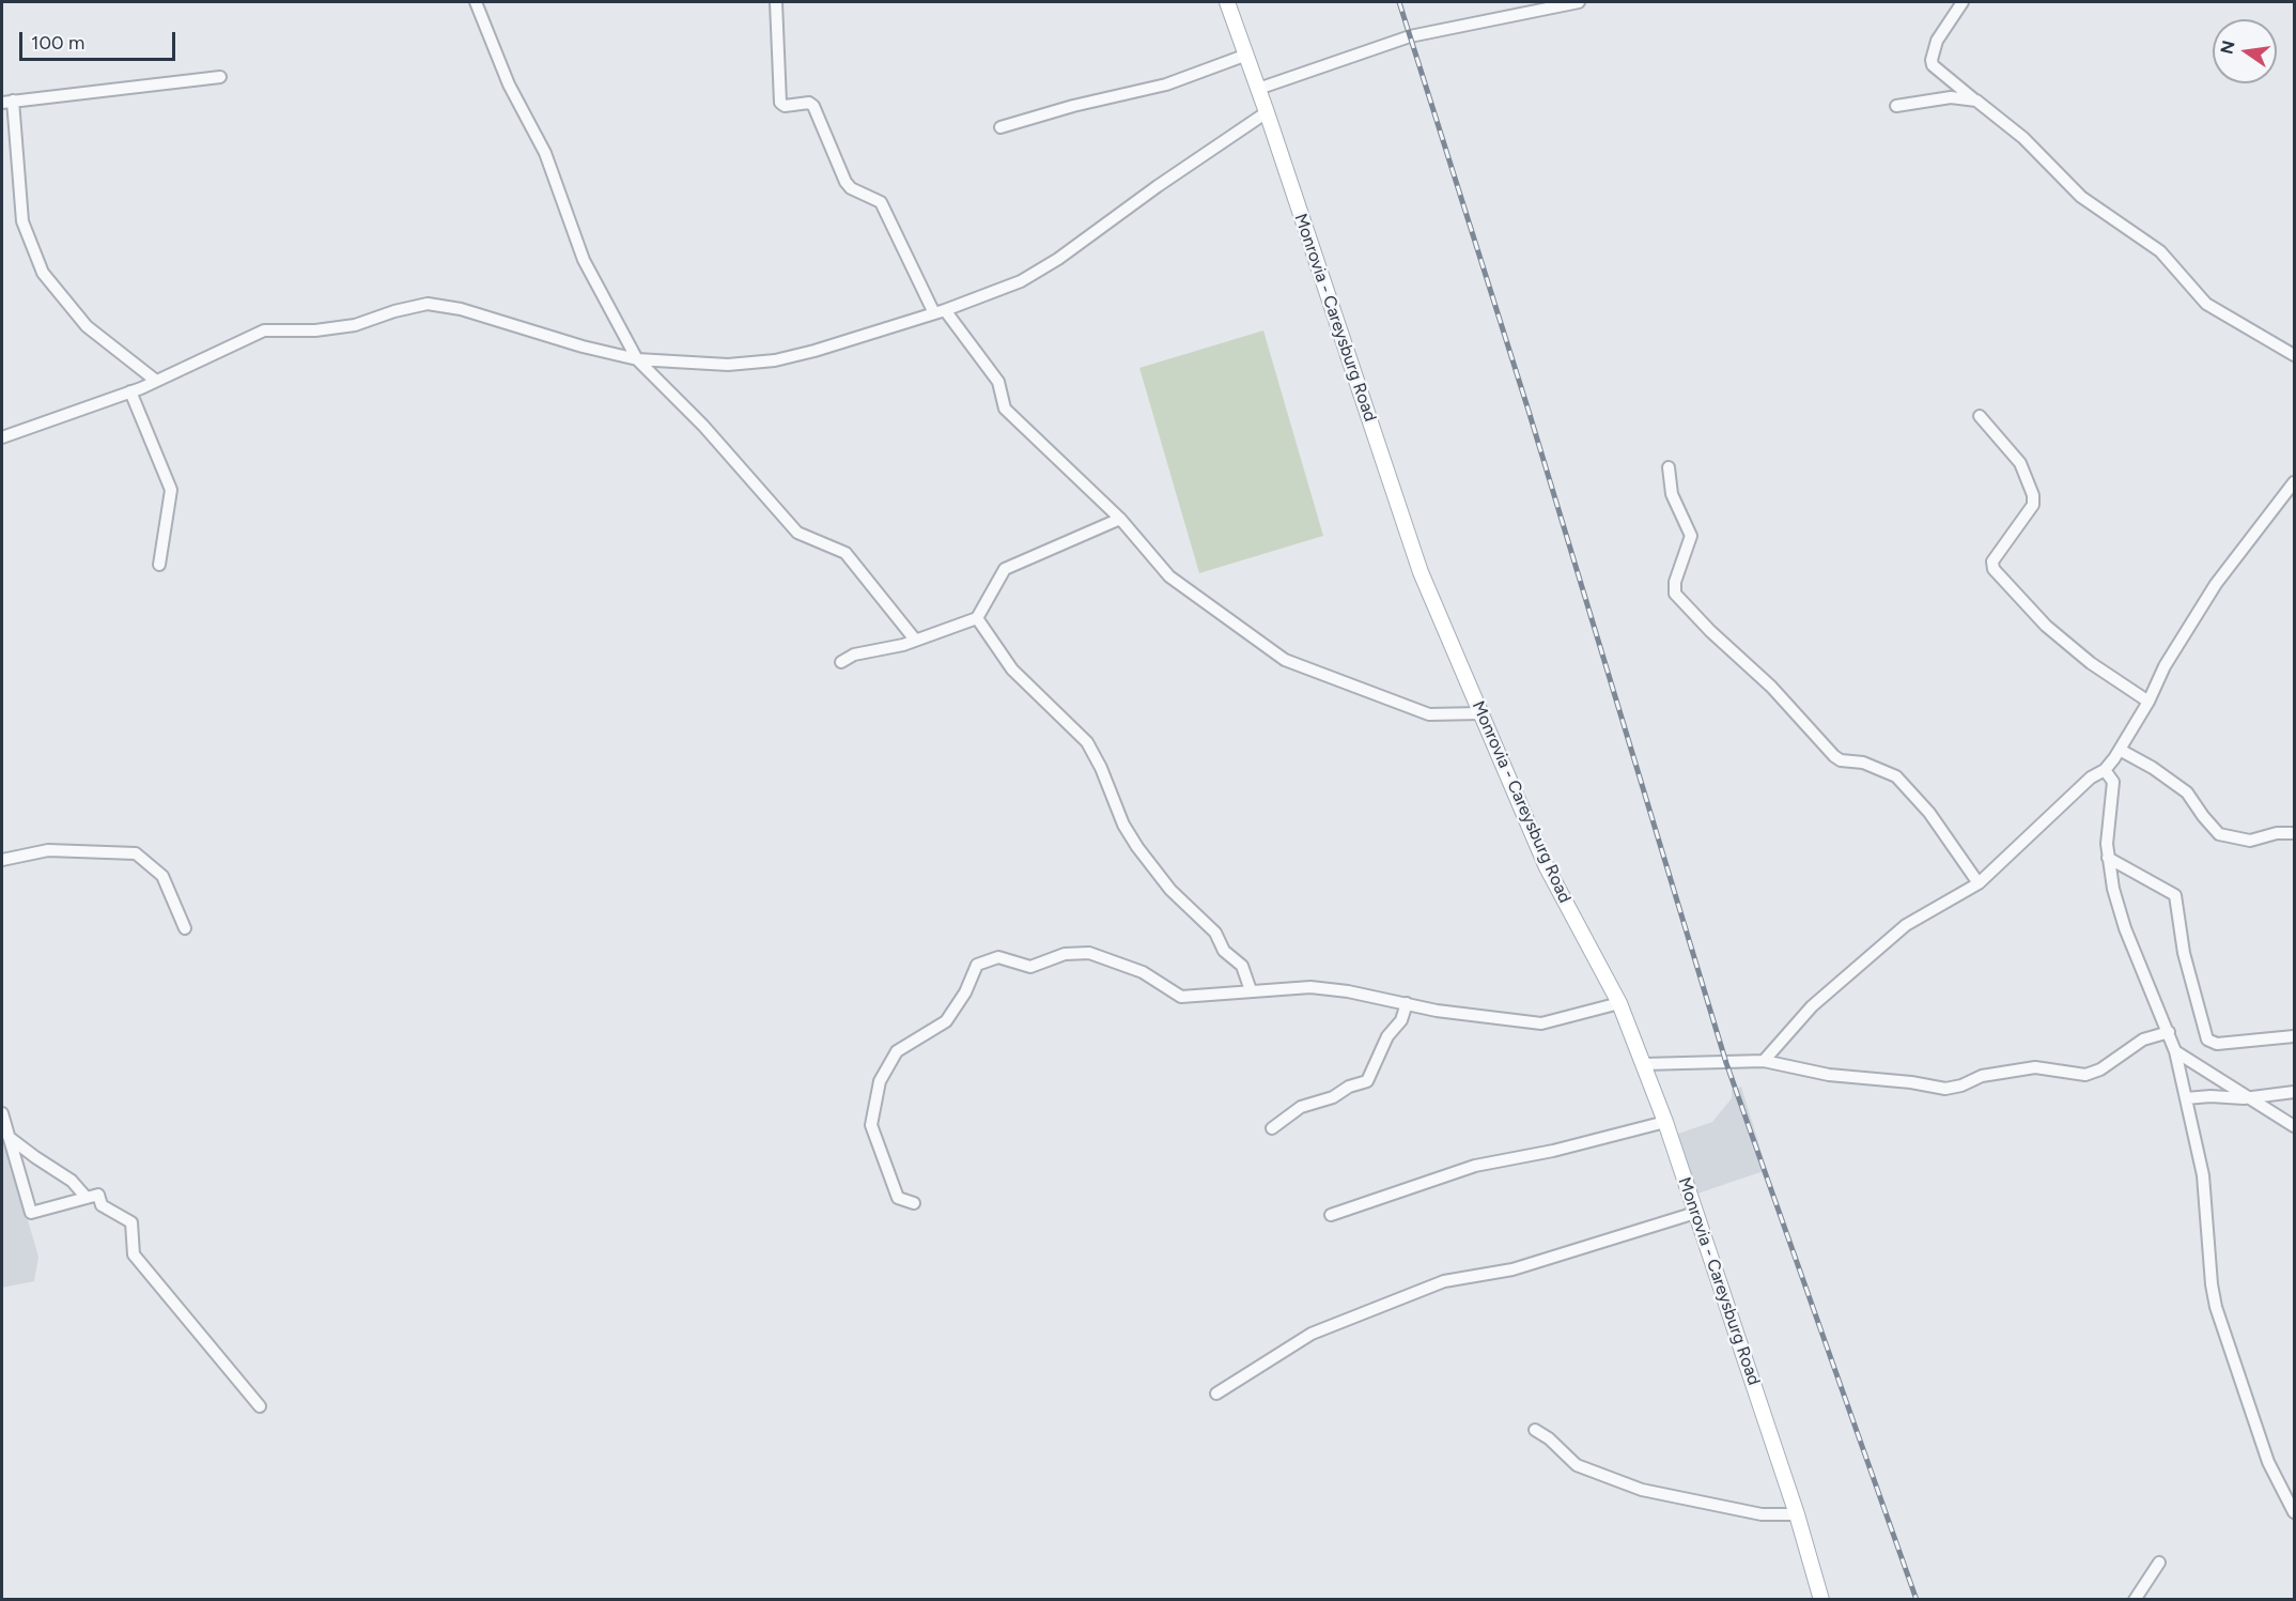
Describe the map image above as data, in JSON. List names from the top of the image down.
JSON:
{
  "streets": {
    "main road": ["Monrovia - Careysburg Road"]
  },
  "scale_bar": "100 m",
  "north": "left"
}
